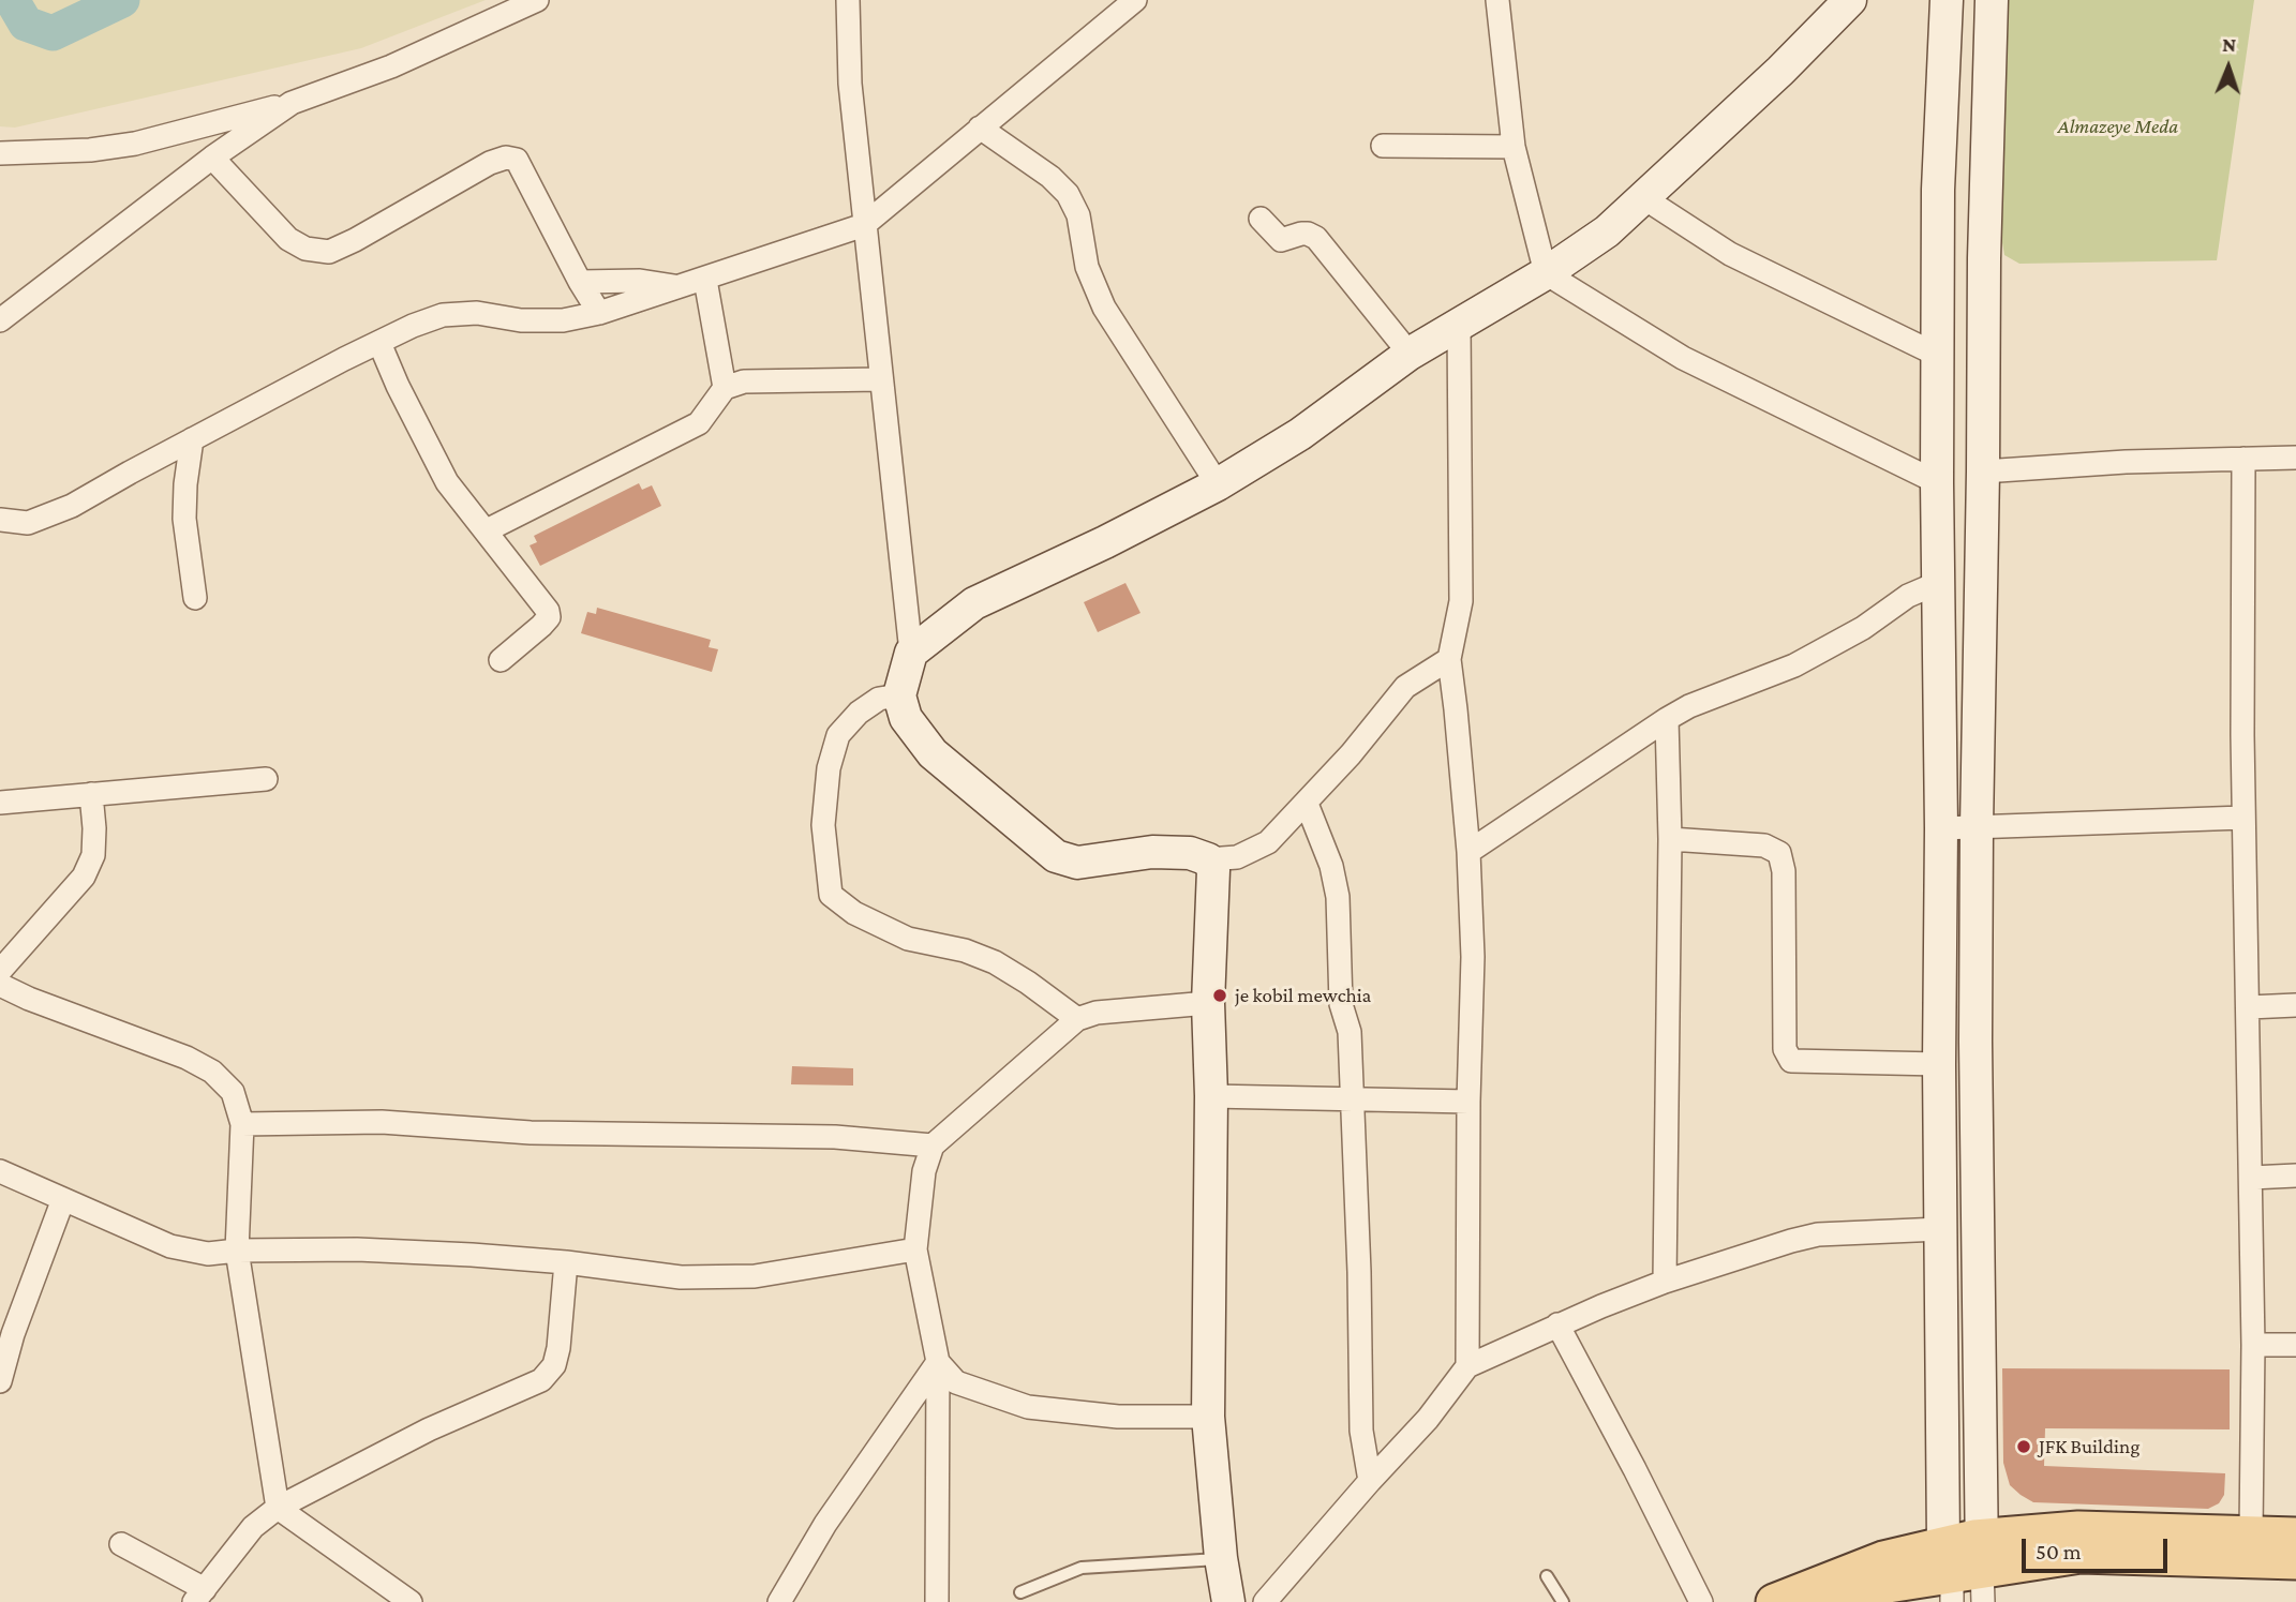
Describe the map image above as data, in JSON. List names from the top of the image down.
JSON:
{
  "parks": ["Almazeye Meda"],
  "places": ["je kobil mewchia", "JFK Building"],
  "scale_bar": "50 m",
  "north": "top"
}
